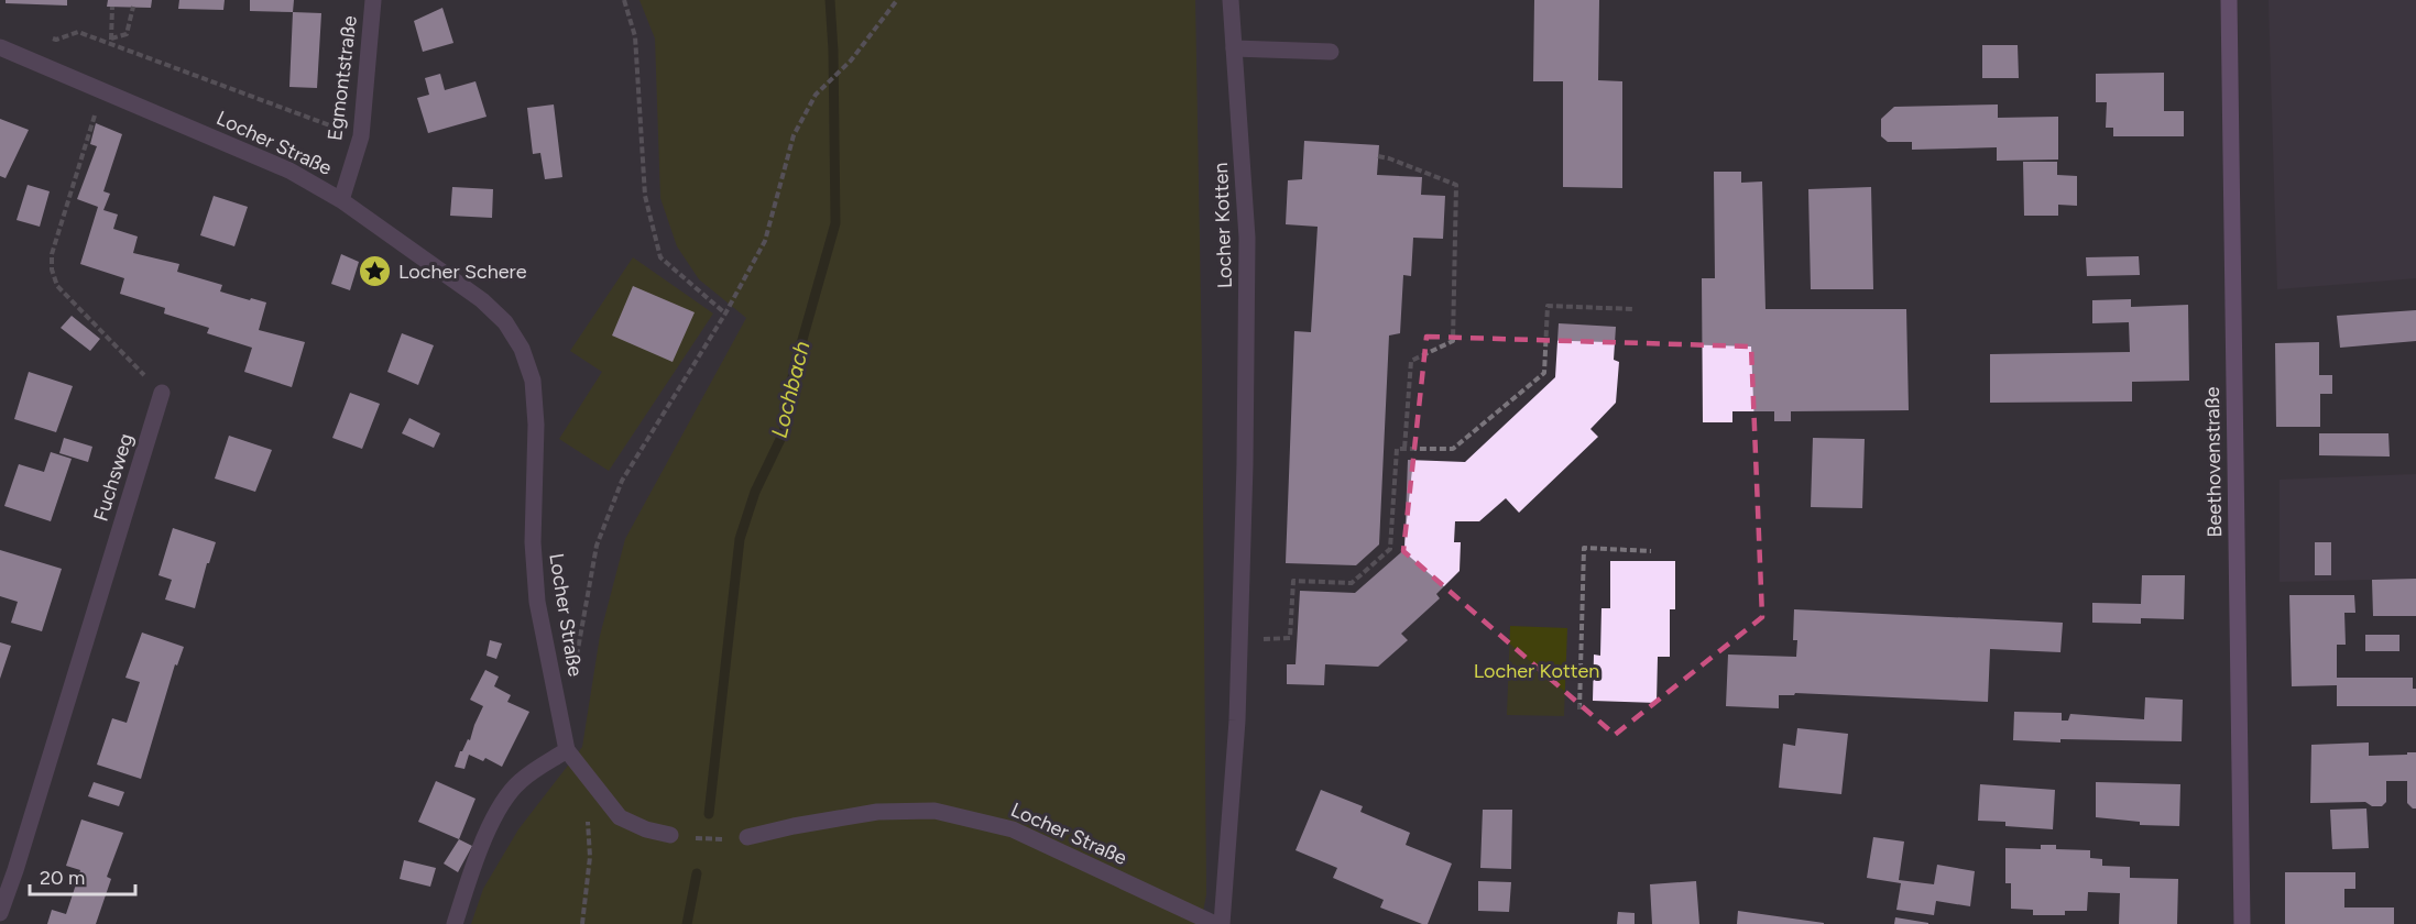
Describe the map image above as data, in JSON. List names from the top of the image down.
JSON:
{
  "streets": {
    "main road": ["Beethovenstraße"],
    "street": [
      "Egmontstraße",
      "Locher Straße",
      "Locher Kotten",
      "Fuchsweg"
    ]
  },
  "crossings": [
    ["Egmontstraße", "Locher Straße"]
  ],
  "water": ["Lochbach"],
  "parks": ["Locher Kotten"],
  "places": {
    "place": ["Locher Schere"]
  },
  "scale_bar": "20 m"
}
